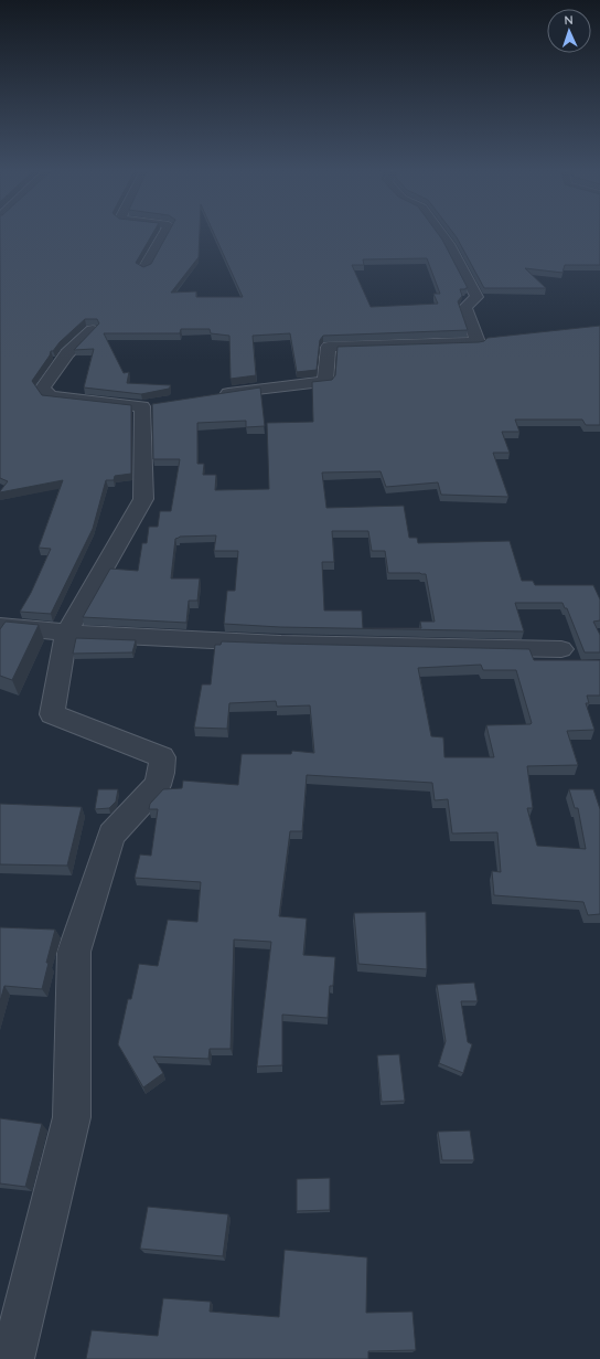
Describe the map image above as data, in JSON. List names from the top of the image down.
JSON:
{
  "north": "top"
}
